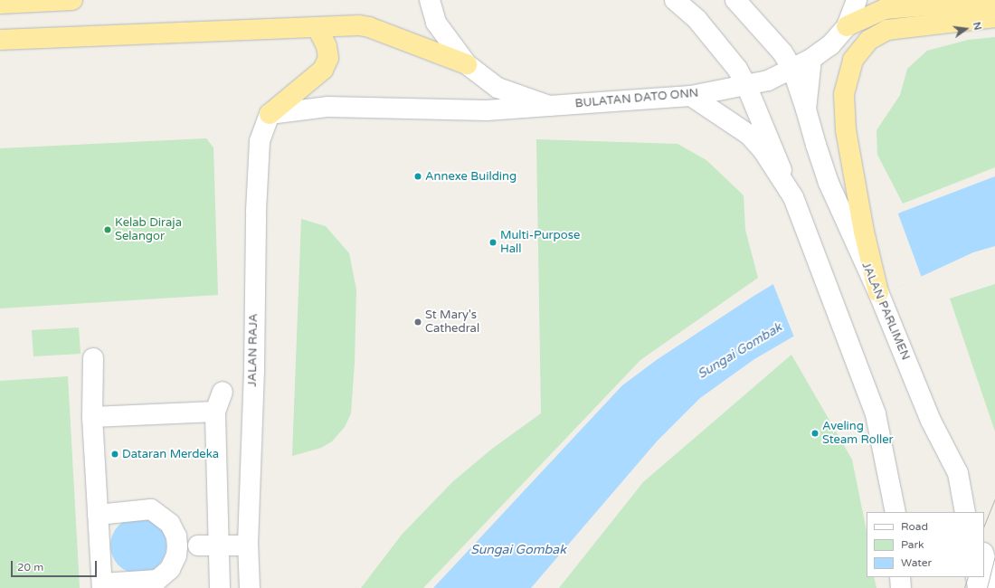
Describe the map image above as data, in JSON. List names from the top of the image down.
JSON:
{
  "streets": {
    "street": ["BULATAN DATO ONN", "JALAN PARLIMEN", "JALAN RAJA"]
  },
  "crossings": [
    ["BULATAN DATO ONN", "JALAN PARLIMEN"]
  ],
  "water": ["Sungai Gombak"],
  "places": [
    "Annexe Building",
    "Kelab Diraja Selangor",
    "Multi-Purpose Hall",
    "St Mary's Cathedral",
    "Aveling Steam Roller",
    "Dataran Merdeka"
  ],
  "legend": ["Road", "Park", "Water"],
  "scale_bar": "20 m",
  "north": "right"
}
